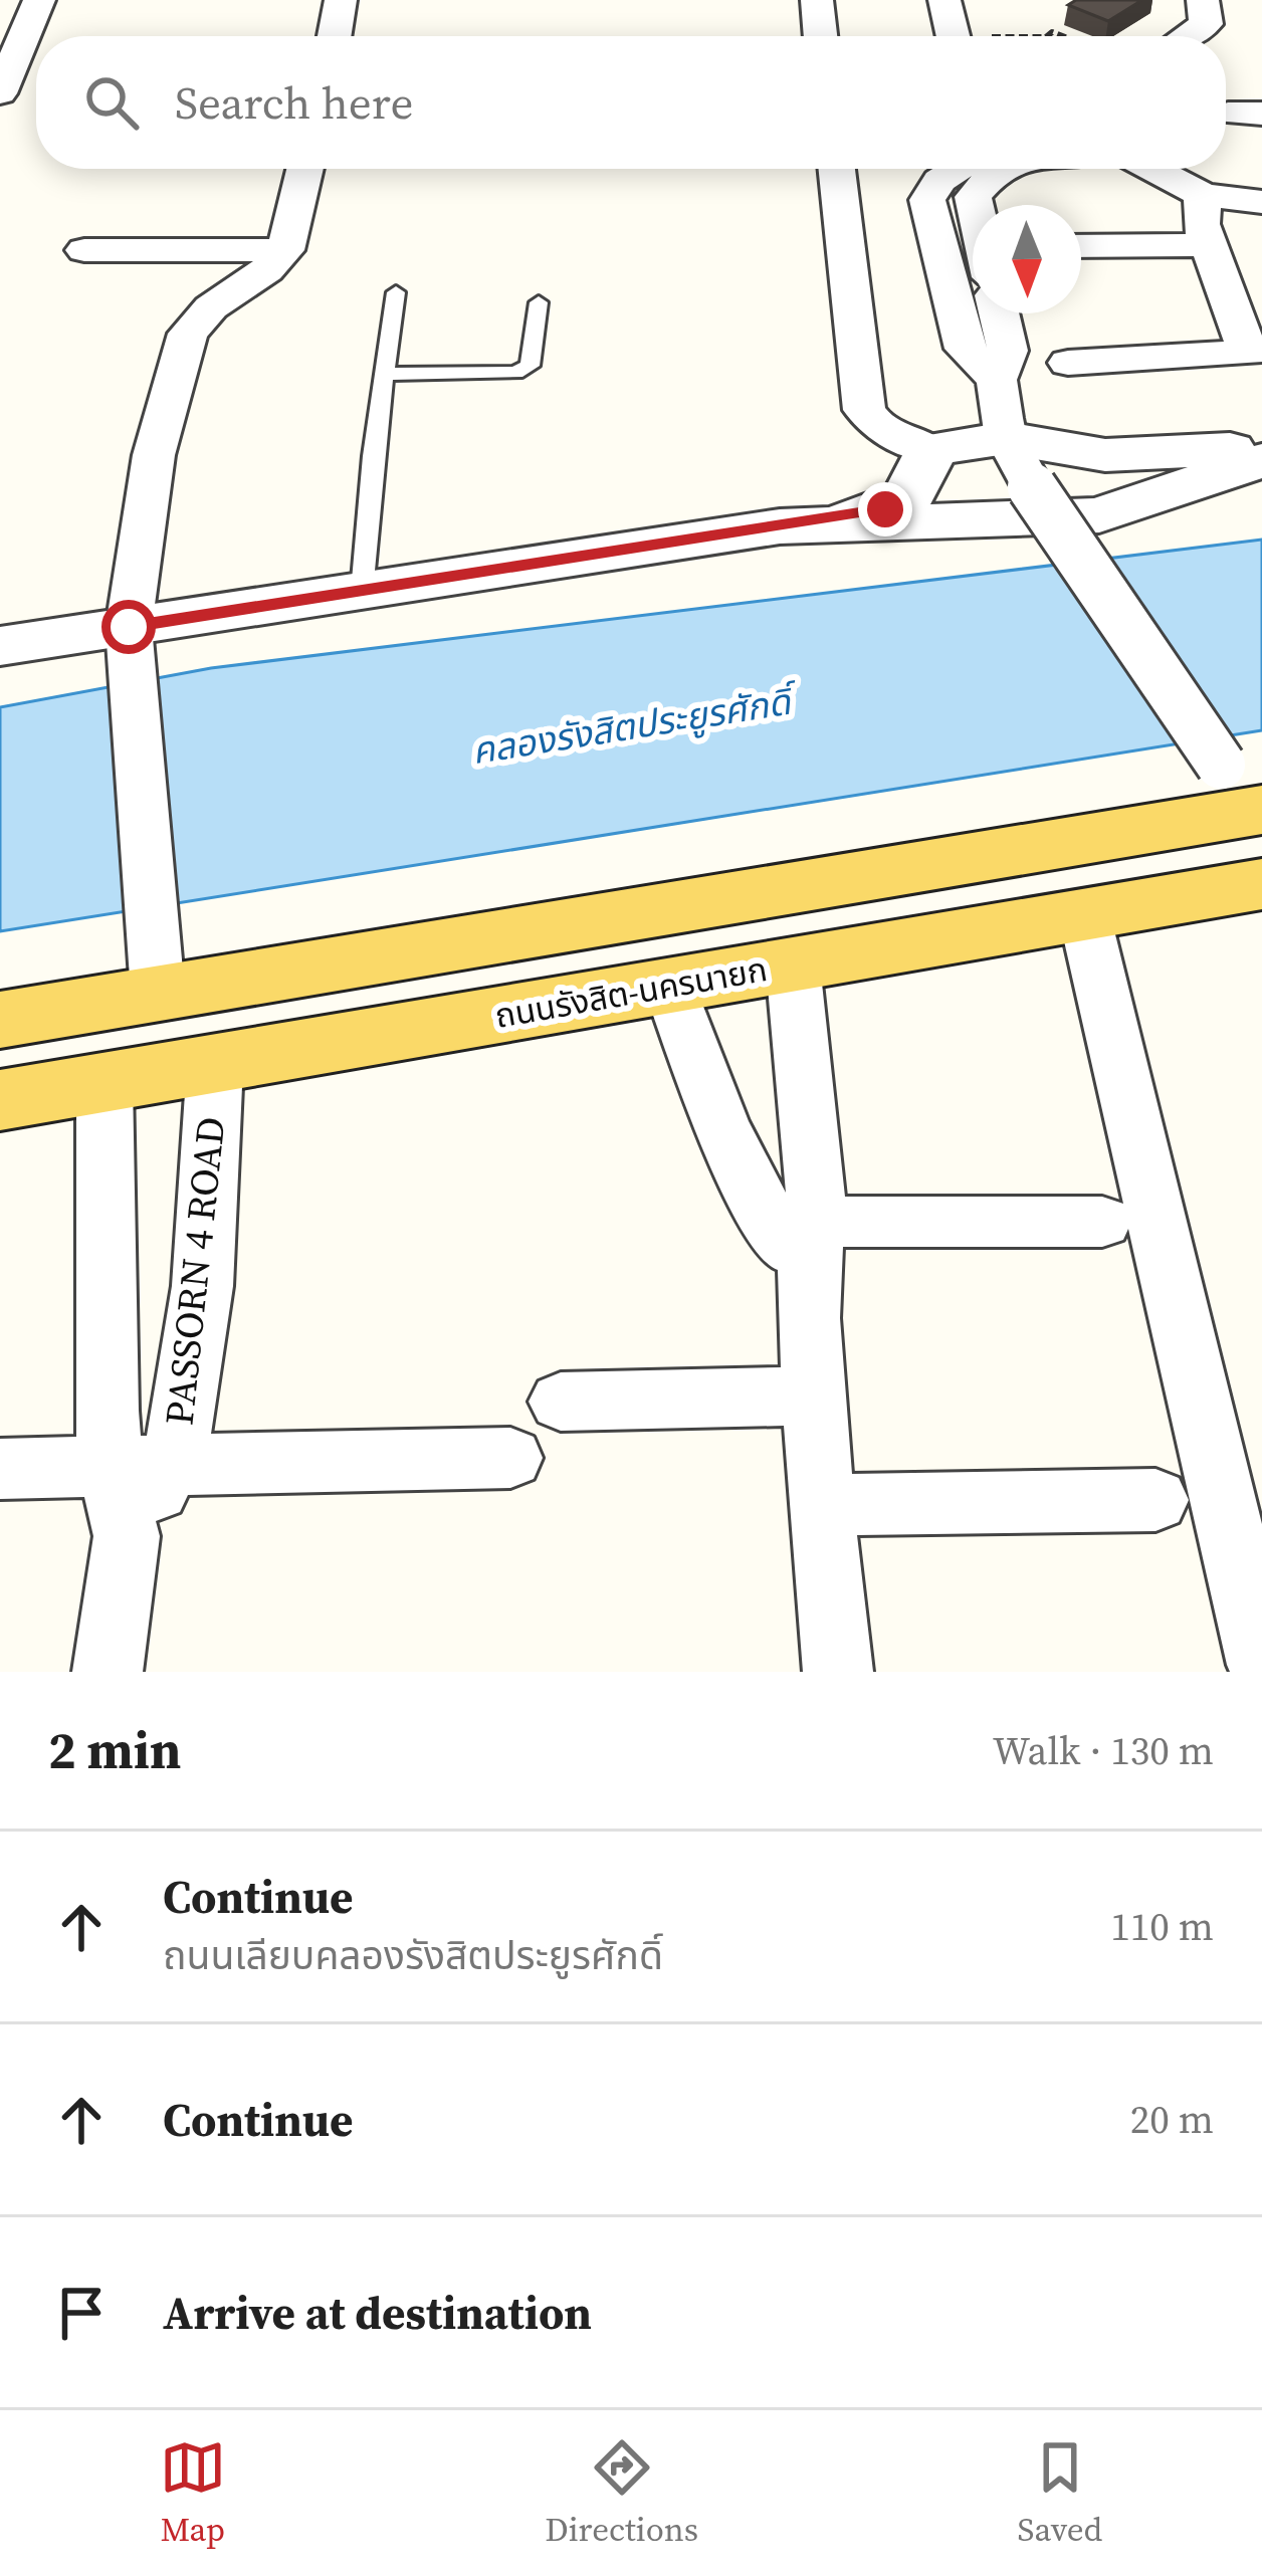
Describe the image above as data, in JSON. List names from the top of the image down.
{
  "streets": {
    "main road": ["ถนนรังสิต-นครนายก"],
    "street": ["PASSORN 4 ROAD"]
  },
  "crossings": [
    ["ถนนรังสิต-นครนายก", "PASSORN 4 ROAD"]
  ],
  "water": ["คลองรังสิตประยูรศักดิ์"],
  "north": "bottom",
  "page": {
    "search": "Search here",
    "heading": ["2 min", "Walk · 130 m"],
    "list": [
      ["Continue", "ถนนเลียบคลองรังสิตประยูรศักดิ์", "110 m"],
      ["Continue", "20 m"],
      "Arrive at destination"
    ],
    "nav": ["Map", "Directions", "Saved"]
  }
}
